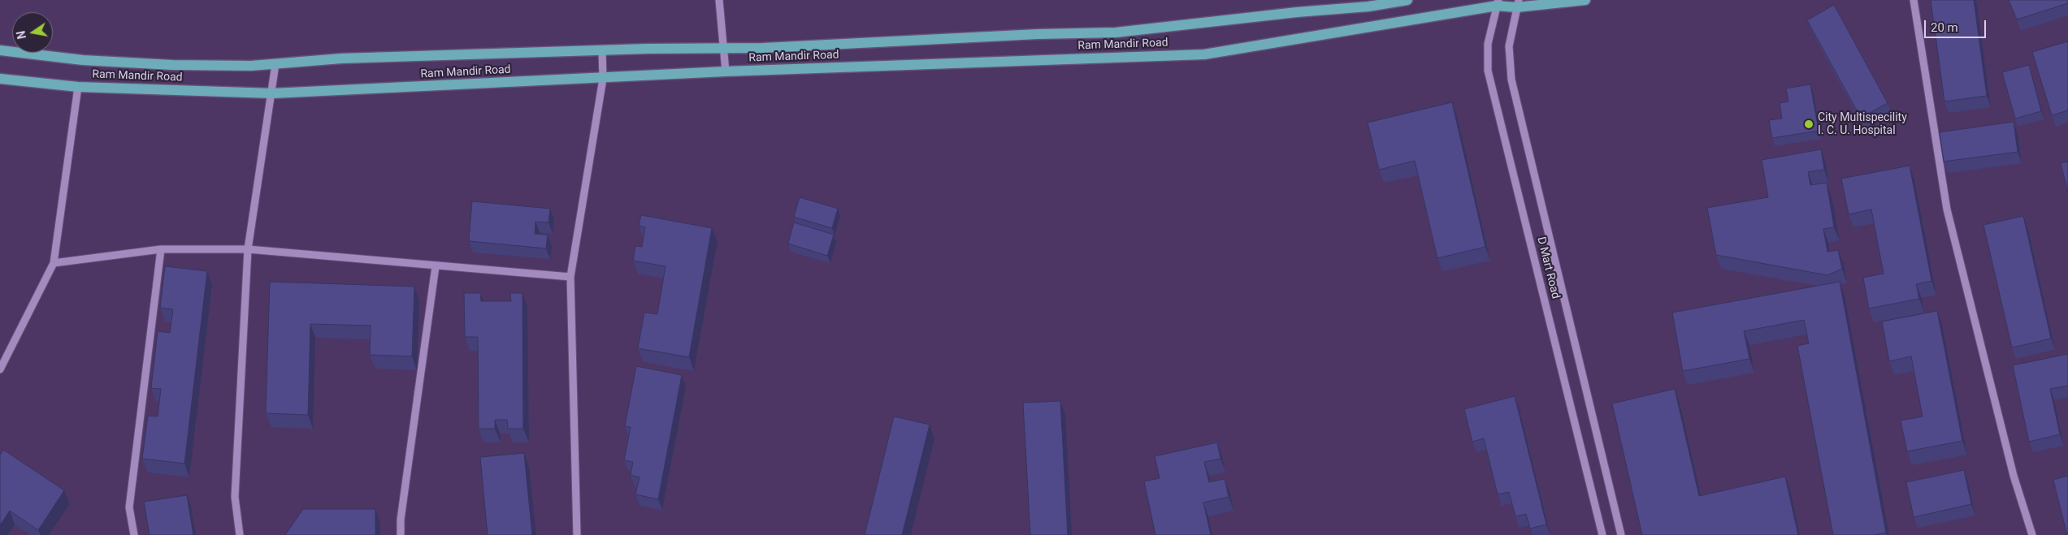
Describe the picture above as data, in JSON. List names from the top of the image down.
{
  "streets": {
    "main road": ["Ram Mandir Road"],
    "street": ["D Mart Road"]
  },
  "crossings": [
    ["Ram Mandir Road", "D Mart Road"]
  ],
  "places": ["City Multispecility I. C. U. Hospital"],
  "scale_bar": "20 m",
  "north": "left"
}
